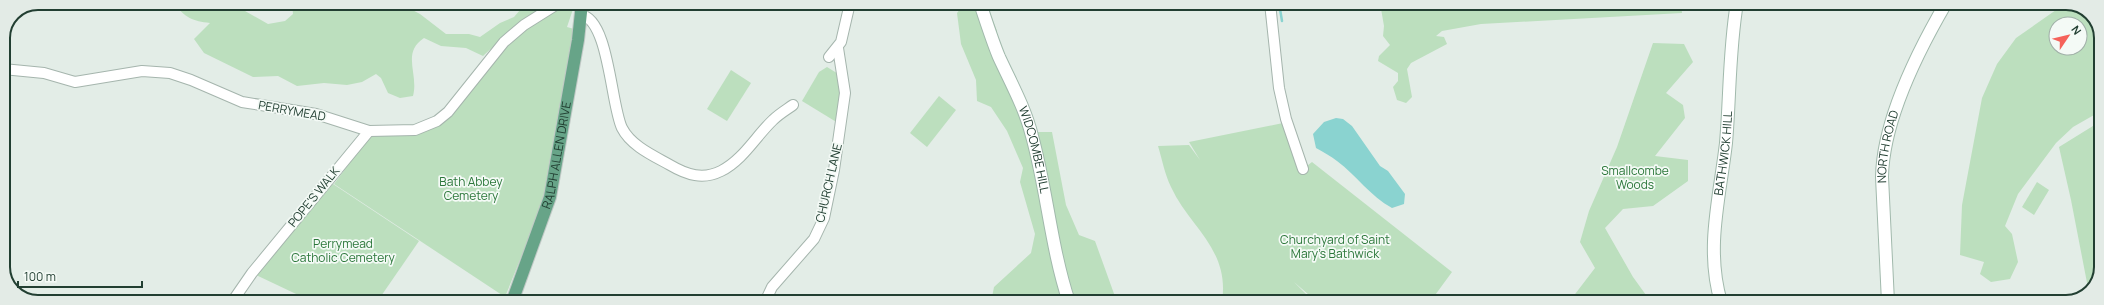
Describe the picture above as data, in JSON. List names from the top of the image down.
{
  "streets": {
    "main road": ["RALPH ALLEN DRIVE"],
    "street": [
      "PERRYMEAD",
      "NORTH ROAD",
      "WIDCOMBE HILL",
      "BATHWICK HILL",
      "CHURCH LANE",
      "POPE'S WALK"
    ]
  },
  "crossings": [
    ["PERRYMEAD", "POPE'S WALK"]
  ],
  "parks": [
    "Smallcombe Woods",
    "Bath Abbey Cemetery",
    "Churchyard of Saint Mary's Bathwick",
    "Perrymead Catholic Cemetery"
  ],
  "scale_bar": "100 m",
  "north": "top right"
}
